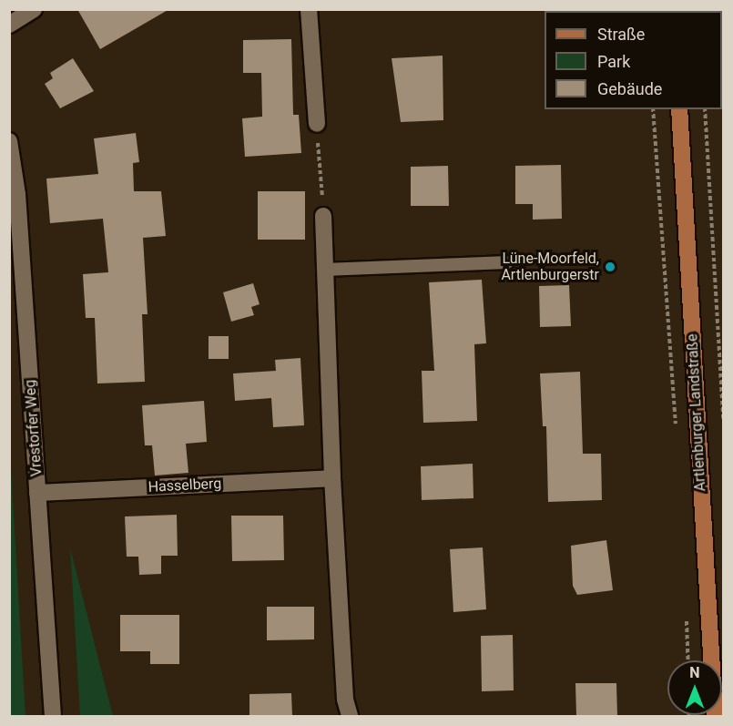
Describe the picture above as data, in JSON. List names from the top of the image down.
{
  "streets": {
    "main road": ["Artlenburger Landstraße"],
    "street": ["Vrestorfer Weg", "Hasselberg"]
  },
  "crossings": [
    ["Vrestorfer Weg", "Hasselberg"]
  ],
  "places": ["Lüne-Moorfeld, Artlenburgerstr"],
  "legend": ["Straße", "Park", "Gebäude"],
  "north": "top"
}
